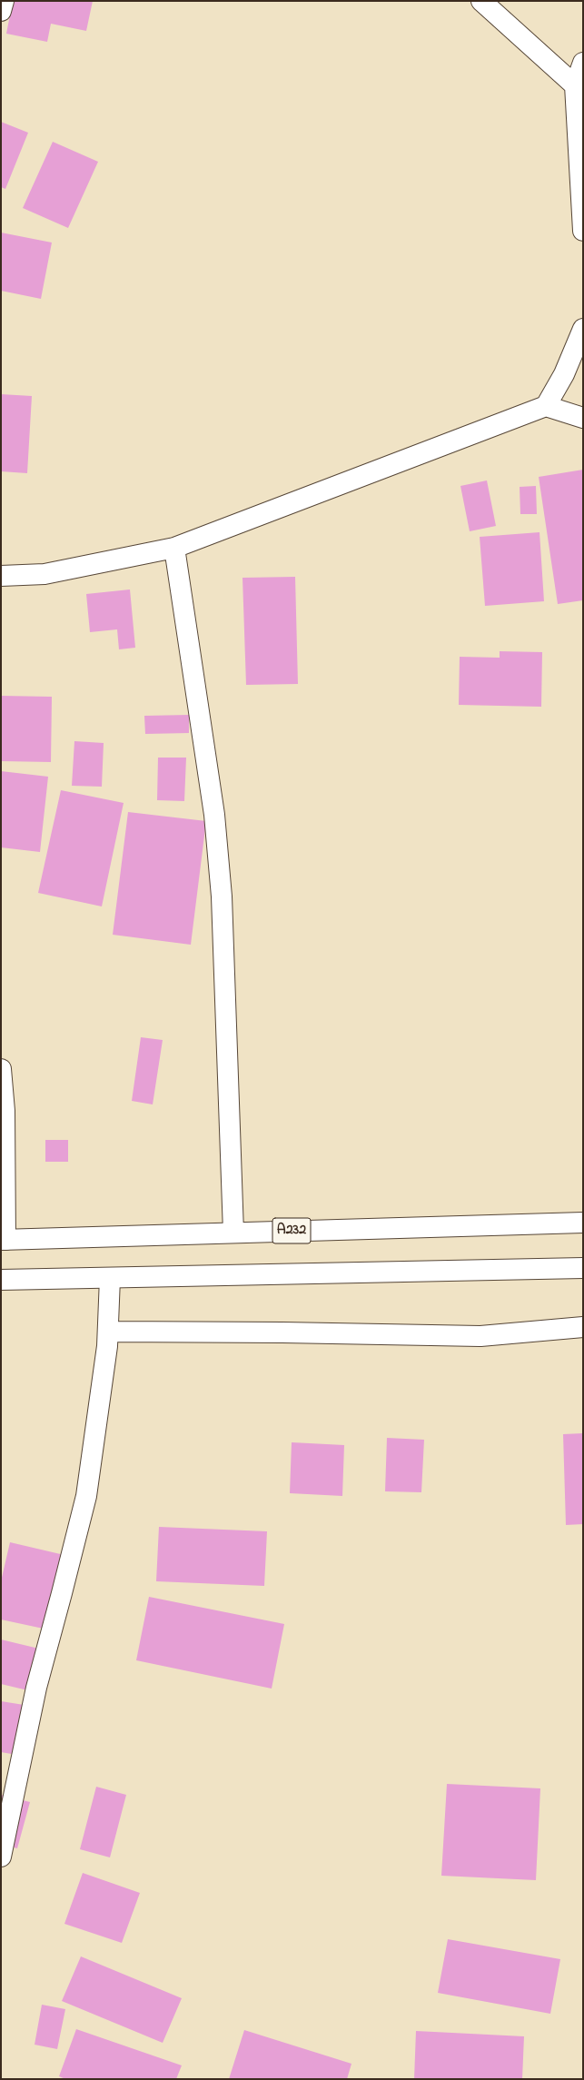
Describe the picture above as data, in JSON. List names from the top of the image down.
{
  "streets": {
    "main road": ["A232"]
  }
}
